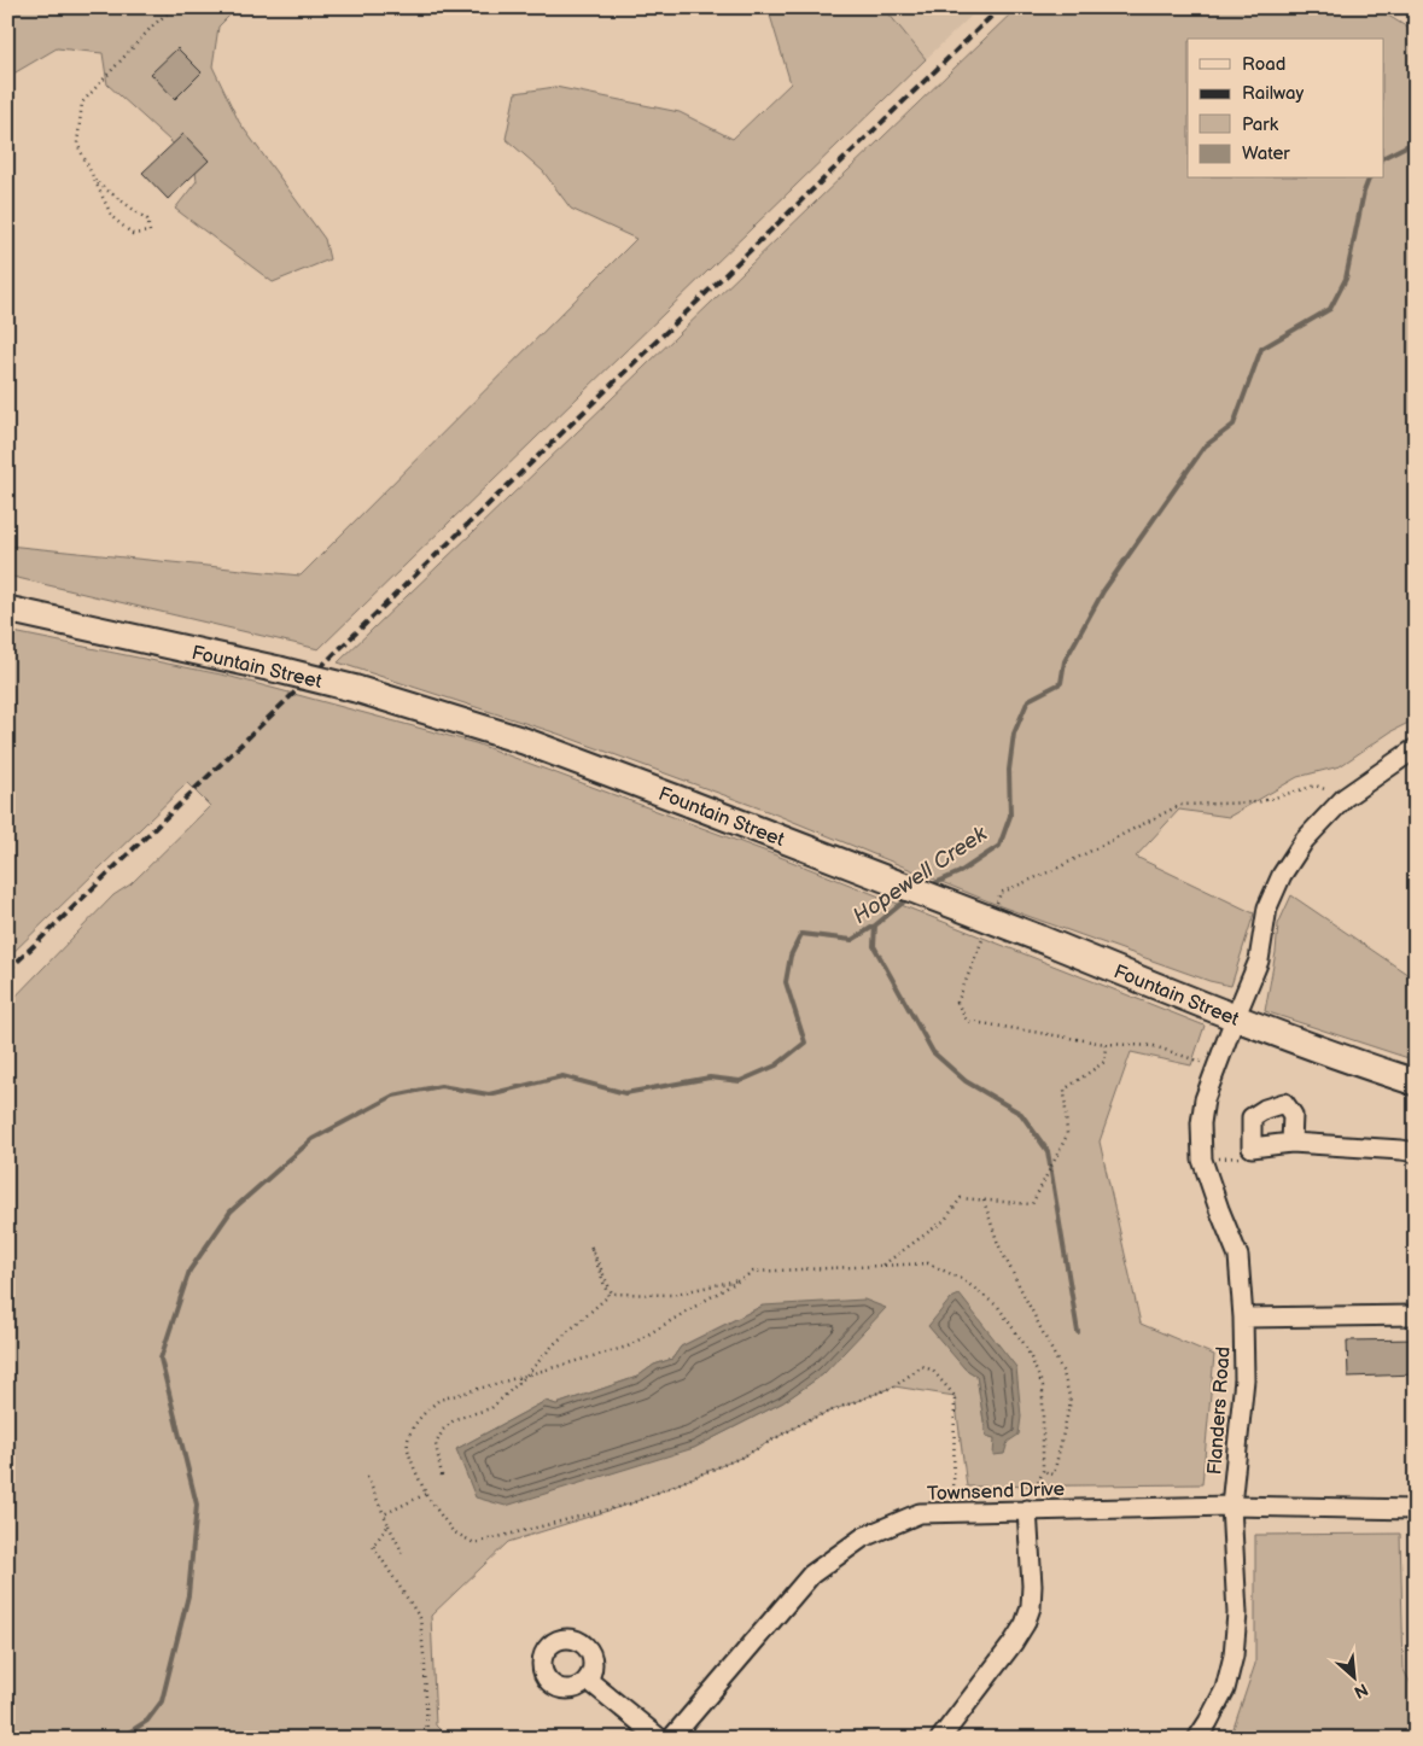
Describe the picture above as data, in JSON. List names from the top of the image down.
{
  "streets": {
    "main road": ["Fountain Street"],
    "street": ["Flanders Road", "Townsend Drive"]
  },
  "crossings": [
    ["Fountain Street", "Flanders Road"],
    ["Flanders Road", "Townsend Drive"]
  ],
  "water": ["Hopewell Creek"],
  "legend": [
    "Road",
    "Railway",
    "Park",
    "Water"
  ],
  "north": "bottom right"
}
